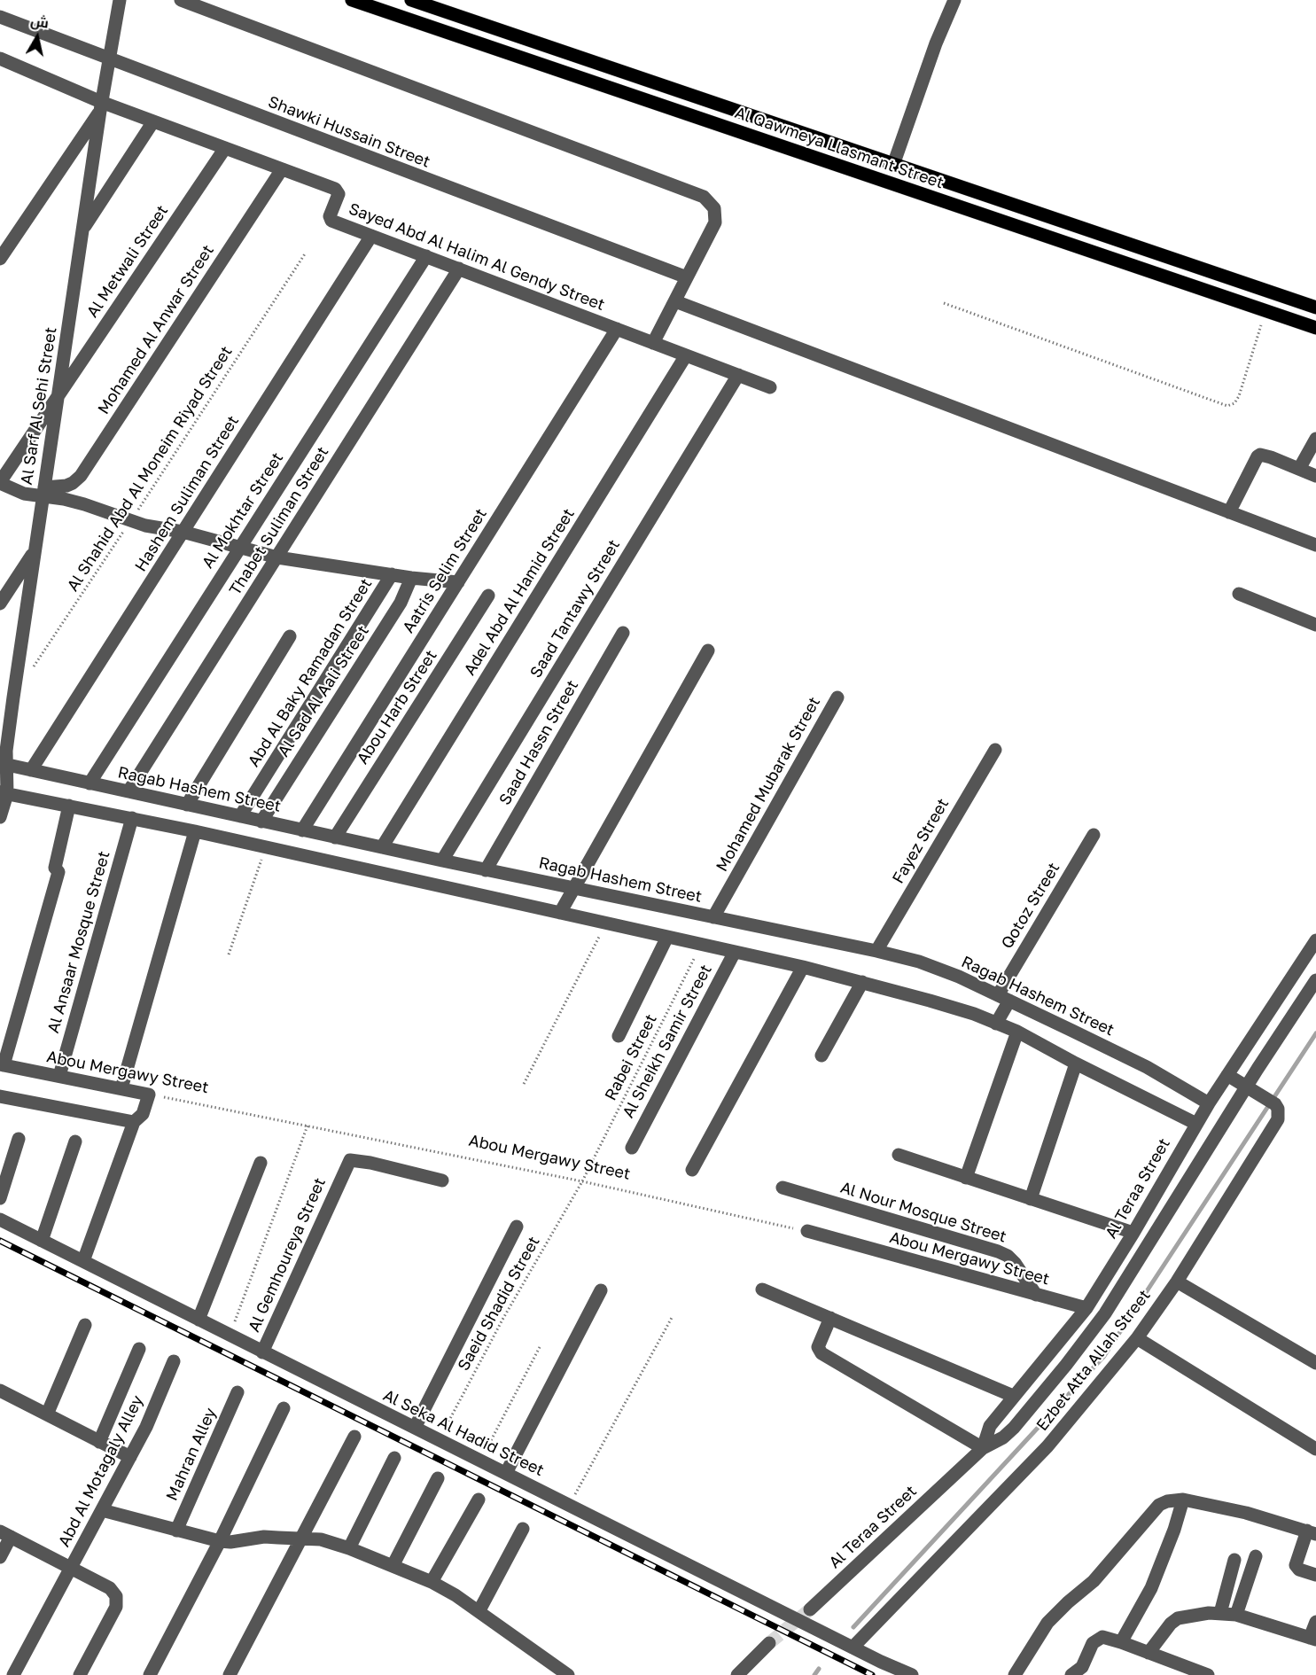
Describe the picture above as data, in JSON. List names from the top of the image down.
{
  "streets": {
    "main road": ["Al Qawmeya Llasmant Street"],
    "street": [
      "Shawki Hussain Street",
      "Sayed Abd Al Halim Al Gendy Street",
      "Al Metwali Street",
      "Mohamed Al Anwar Street",
      "Al Sarf Al Sehi Street",
      "Hashem Suliman Street",
      "Al Mokhtar Street",
      "Thabet Suliman Street",
      "Aatris Selim Street",
      "Adel Abd Al Hamid Street",
      "Saad Tantawy Street",
      "Abd Al Baky Ramadan Street",
      "Al Sad Al Aali Street",
      "Abou Harb Street",
      "Saad Hassn Street",
      "Mohamed Mubarak Street",
      "Ragab Hashem Street",
      "Fayez Street",
      "Qotoz Street",
      "Al Ansaar Mosque Street",
      "Al Sheikh Samir Street",
      "Abou Mergawy Street",
      "Al Teraa Street",
      "Al Nour Mosque Street",
      "Al Gemhoureya Street",
      "Ezbet Atta Allah Street",
      "Al Seka Al Hadid Street",
      "Mahran Alley",
      "Abd Al Motagaly Alley"
    ],
    "path": ["Al Shahid Abd Al Moneim Riyad Street", "Rabei Street", "Saeid Shadid Street"]
  },
  "crossings": [
    ["Shawki Hussain Street", "Al Sarf Al Sehi Street"],
    ["Sayed Abd Al Halim Al Gendy Street", "Al Metwali Street"],
    ["Sayed Abd Al Halim Al Gendy Street", "Mohamed Al Anwar Street"],
    ["Sayed Abd Al Halim Al Gendy Street", "Al Sarf Al Sehi Street"],
    ["Sayed Abd Al Halim Al Gendy Street", "Hashem Suliman Street"],
    ["Sayed Abd Al Halim Al Gendy Street", "Al Mokhtar Street"],
    ["Sayed Abd Al Halim Al Gendy Street", "Thabet Suliman Street"],
    ["Sayed Abd Al Halim Al Gendy Street", "Aatris Selim Street"],
    ["Sayed Abd Al Halim Al Gendy Street", "Adel Abd Al Hamid Street"],
    ["Sayed Abd Al Halim Al Gendy Street", "Saad Tantawy Street"],
    ["Al Metwali Street", "Al Sarf Al Sehi Street"],
    ["Mohamed Al Anwar Street", "Al Sarf Al Sehi Street"],
    ["Al Sarf Al Sehi Street", "Ragab Hashem Street"],
    ["Hashem Suliman Street", "Ragab Hashem Street"],
    ["Al Mokhtar Street", "Ragab Hashem Street"],
    ["Thabet Suliman Street", "Ragab Hashem Street"],
    ["Aatris Selim Street", "Ragab Hashem Street"],
    ["Adel Abd Al Hamid Street", "Ragab Hashem Street"],
    ["Saad Tantawy Street", "Ragab Hashem Street"],
    ["Abd Al Baky Ramadan Street", "Ragab Hashem Street"],
    ["Al Sad Al Aali Street", "Ragab Hashem Street"],
    ["Abou Harb Street", "Ragab Hashem Street"],
    ["Saad Hassn Street", "Ragab Hashem Street"],
    ["Mohamed Mubarak Street", "Ragab Hashem Street"],
    ["Ragab Hashem Street", "Fayez Street"],
    ["Ragab Hashem Street", "Qotoz Street"],
    ["Ragab Hashem Street", "Al Teraa Street"],
    ["Al Ansaar Mosque Street", "Abou Mergawy Street"],
    ["Rabei Street", "Abou Mergawy Street"],
    ["Rabei Street", "Saeid Shadid Street"],
    ["Abou Mergawy Street", "Al Teraa Street"],
    ["Abou Mergawy Street", "Al Nour Mosque Street"],
    ["Abou Mergawy Street", "Saeid Shadid Street"],
    ["Al Teraa Street", "Ezbet Atta Allah Street"],
    ["Al Gemhoureya Street", "Al Seka Al Hadid Street"],
    ["Saeid Shadid Street", "Al Seka Al Hadid Street"],
    ["Ezbet Atta Allah Street", "Al Seka Al Hadid Street"]
  ],
  "north": "top"
}
